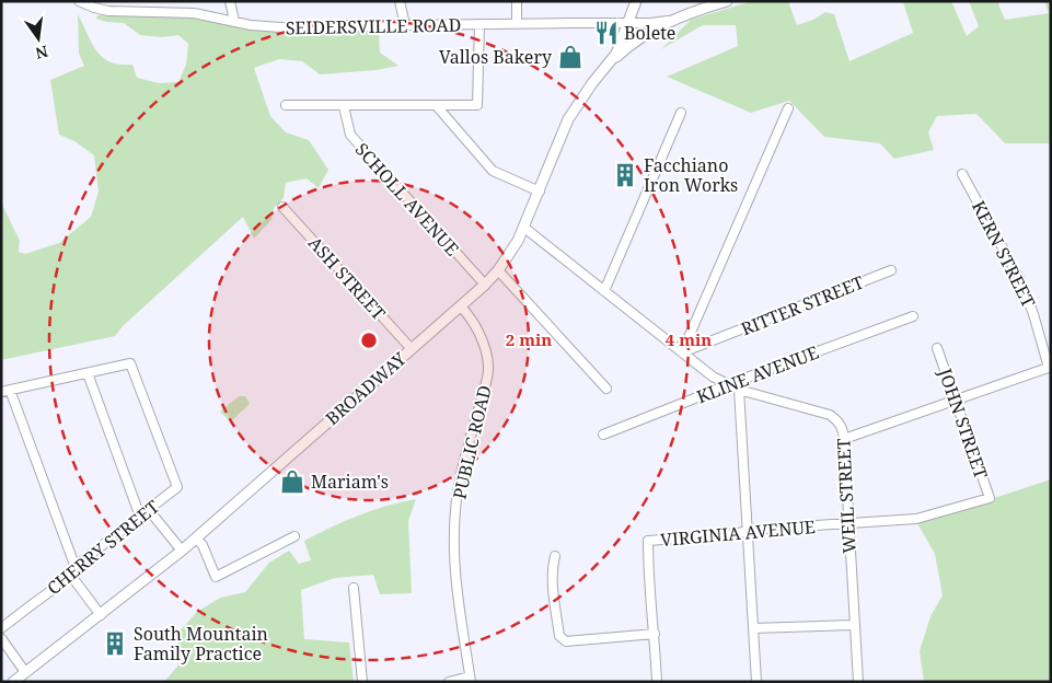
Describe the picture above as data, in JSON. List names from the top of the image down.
{
  "streets": {
    "main road": ["BROADWAY"],
    "street": [
      "SEIDERSVILLE ROAD",
      "SCHOLL AVENUE",
      "KERN STREET",
      "ASH STREET",
      "RITTER STREET",
      "KLINE AVENUE",
      "JOHN STREET",
      "PUBLIC ROAD",
      "WEIL STREET",
      "VIRGINIA AVENUE",
      "CHERRY STREET"
    ]
  },
  "crossings": [
    ["SEIDERSVILLE ROAD", "BROADWAY"],
    ["SCHOLL AVENUE", "BROADWAY"],
    ["ASH STREET", "BROADWAY"],
    ["RITTER STREET", "WEIL STREET"],
    ["KLINE AVENUE", "WEIL STREET"],
    ["BROADWAY", "PUBLIC ROAD"],
    ["BROADWAY", "WEIL STREET"],
    ["JOHN STREET", "VIRGINIA AVENUE"],
    ["WEIL STREET", "VIRGINIA AVENUE"]
  ],
  "places": {
    "restaurant": ["Bolete"],
    "shop": ["Vallos Bakery", "Mariam's"],
    "building": ["Facchiano Iron Works", "South Mountain Family Practice"]
  },
  "north": "bottom",
  "rings": ["2 min", "4 min"]
}
